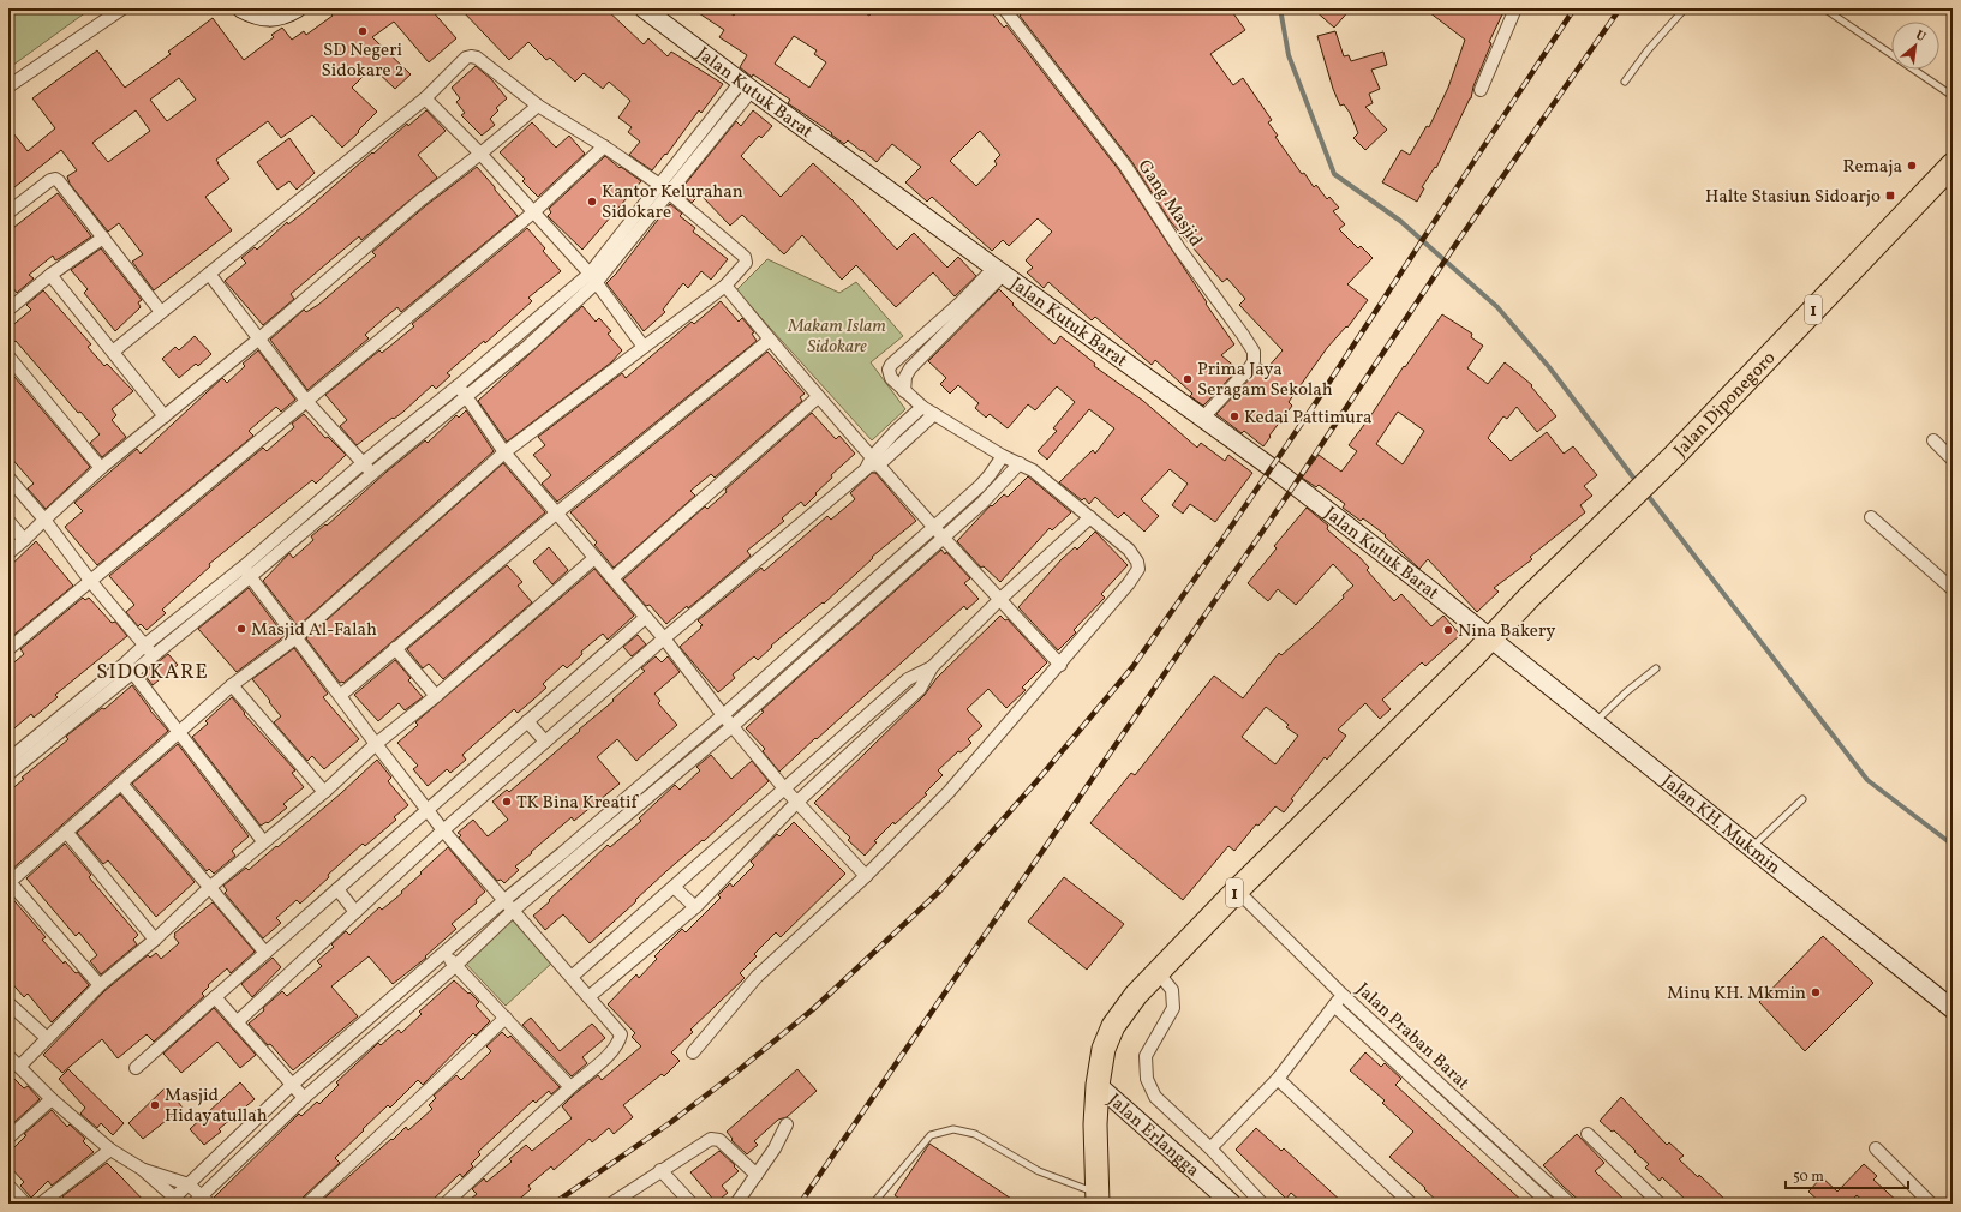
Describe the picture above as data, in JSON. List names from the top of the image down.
{
  "streets": {
    "highway": ["1", "Jalan Diponegoro"],
    "street": [
      "Jalan Kutuk Barat",
      "Gang Masjid",
      "Jalan KH. Mukmin",
      "Jalan Praban Barat",
      "Jalan Erlangga"
    ]
  },
  "crossings": [
    ["Jalan Kutuk Barat", "Gang Masjid"],
    ["Jalan Kutuk Barat", "1"],
    ["Jalan Kutuk Barat", "Jalan Diponegoro"],
    ["Jalan Kutuk Barat", "Jalan KH. Mukmin"],
    ["1", "Jalan Diponegoro"],
    ["1", "Jalan KH. Mukmin"],
    ["1", "Jalan Praban Barat"],
    ["1", "Jalan Erlangga"],
    ["Jalan Diponegoro", "Jalan KH. Mukmin"]
  ],
  "districts": ["SIDOKARE"],
  "parks": ["Makam Islam Sidokare"],
  "places": {
    "other": [
      "SD Negeri Sidokare 2",
      "Remaja",
      "Kantor Kelurahan Sidokare",
      "Prima Jaya Seragam Sekolah",
      "Kedai Pattimura",
      "Masjid Al-Falah",
      "Nina Bakery",
      "TK Bina Kreatif",
      "Minu KH. Mkmin",
      "Masjid Hidayatullah"
    ],
    "transit": ["Halte Stasiun Sidoarjo"]
  },
  "scale_bar": "50 m",
  "north": "top right"
}
